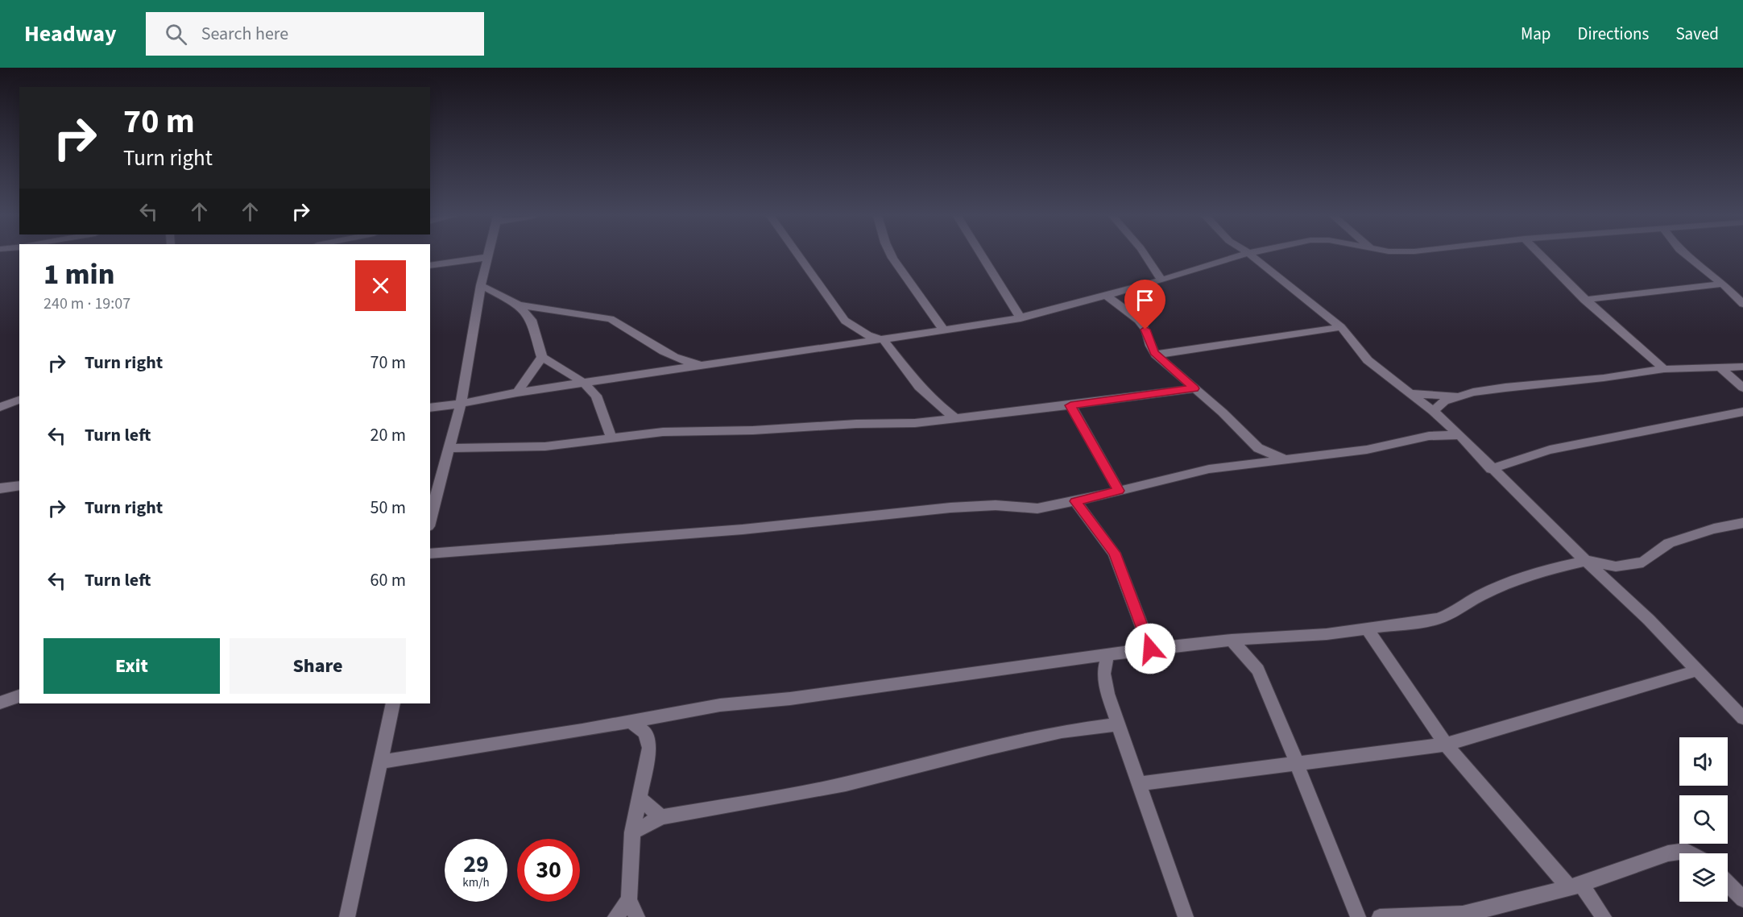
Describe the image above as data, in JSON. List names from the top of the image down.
{
  "page": {
    "header": "Headway",
    "search": "Search here",
    "nav": ["Map", "Directions", "Saved"],
    "turn": ["70 m", "Turn right"],
    "heading": ["1 min", "240 m · 19:07"],
    "list": [
      {
        "name": "Turn right",
        "value": "70 m"
      },
      {
        "name": "Turn left",
        "value": "20 m"
      },
      {
        "name": "Turn right",
        "value": "50 m"
      },
      {
        "name": "Turn left",
        "value": "60 m"
      }
    ],
    "buttons": ["Exit", "Share"],
    "speed": "29 km/h",
    "limit": "30"
  }
}
